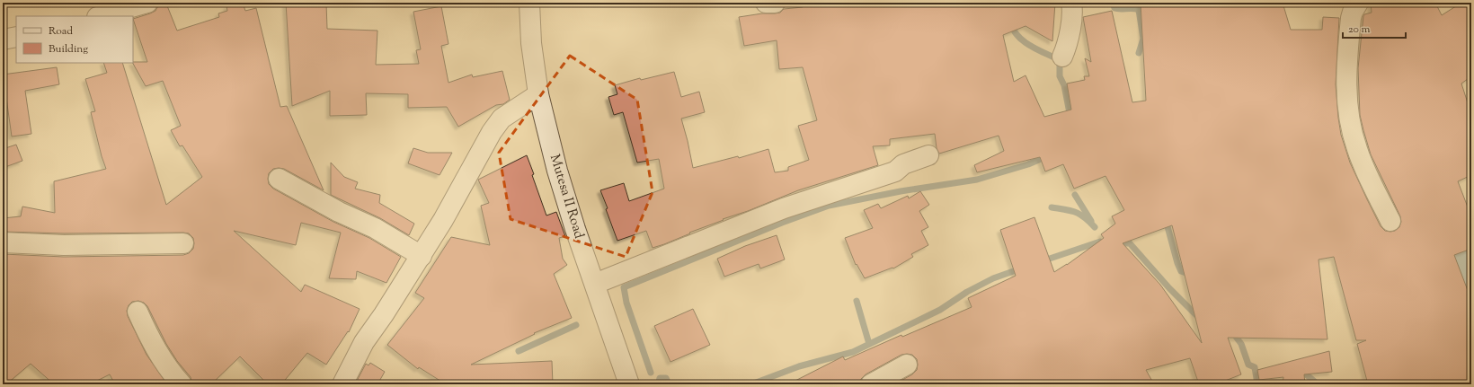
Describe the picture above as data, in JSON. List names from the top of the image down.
{
  "streets": {
    "street": ["Mutesa II Road"]
  },
  "legend": ["Road", "Building"],
  "scale_bar": "20 m"
}
